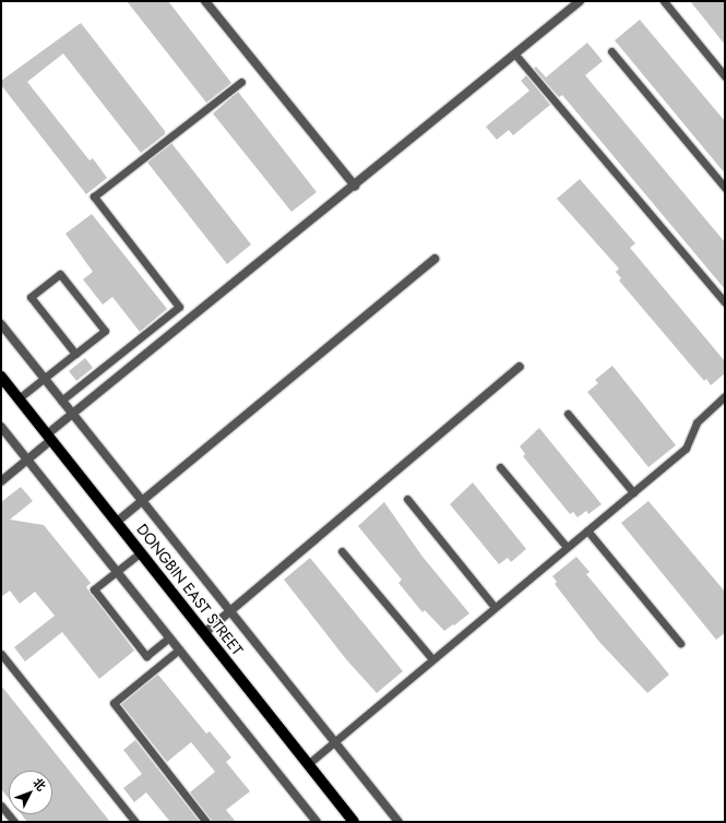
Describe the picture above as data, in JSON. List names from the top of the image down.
{
  "streets": {
    "main road": ["DONGBIN EAST STREET"]
  },
  "north": "top right"
}
